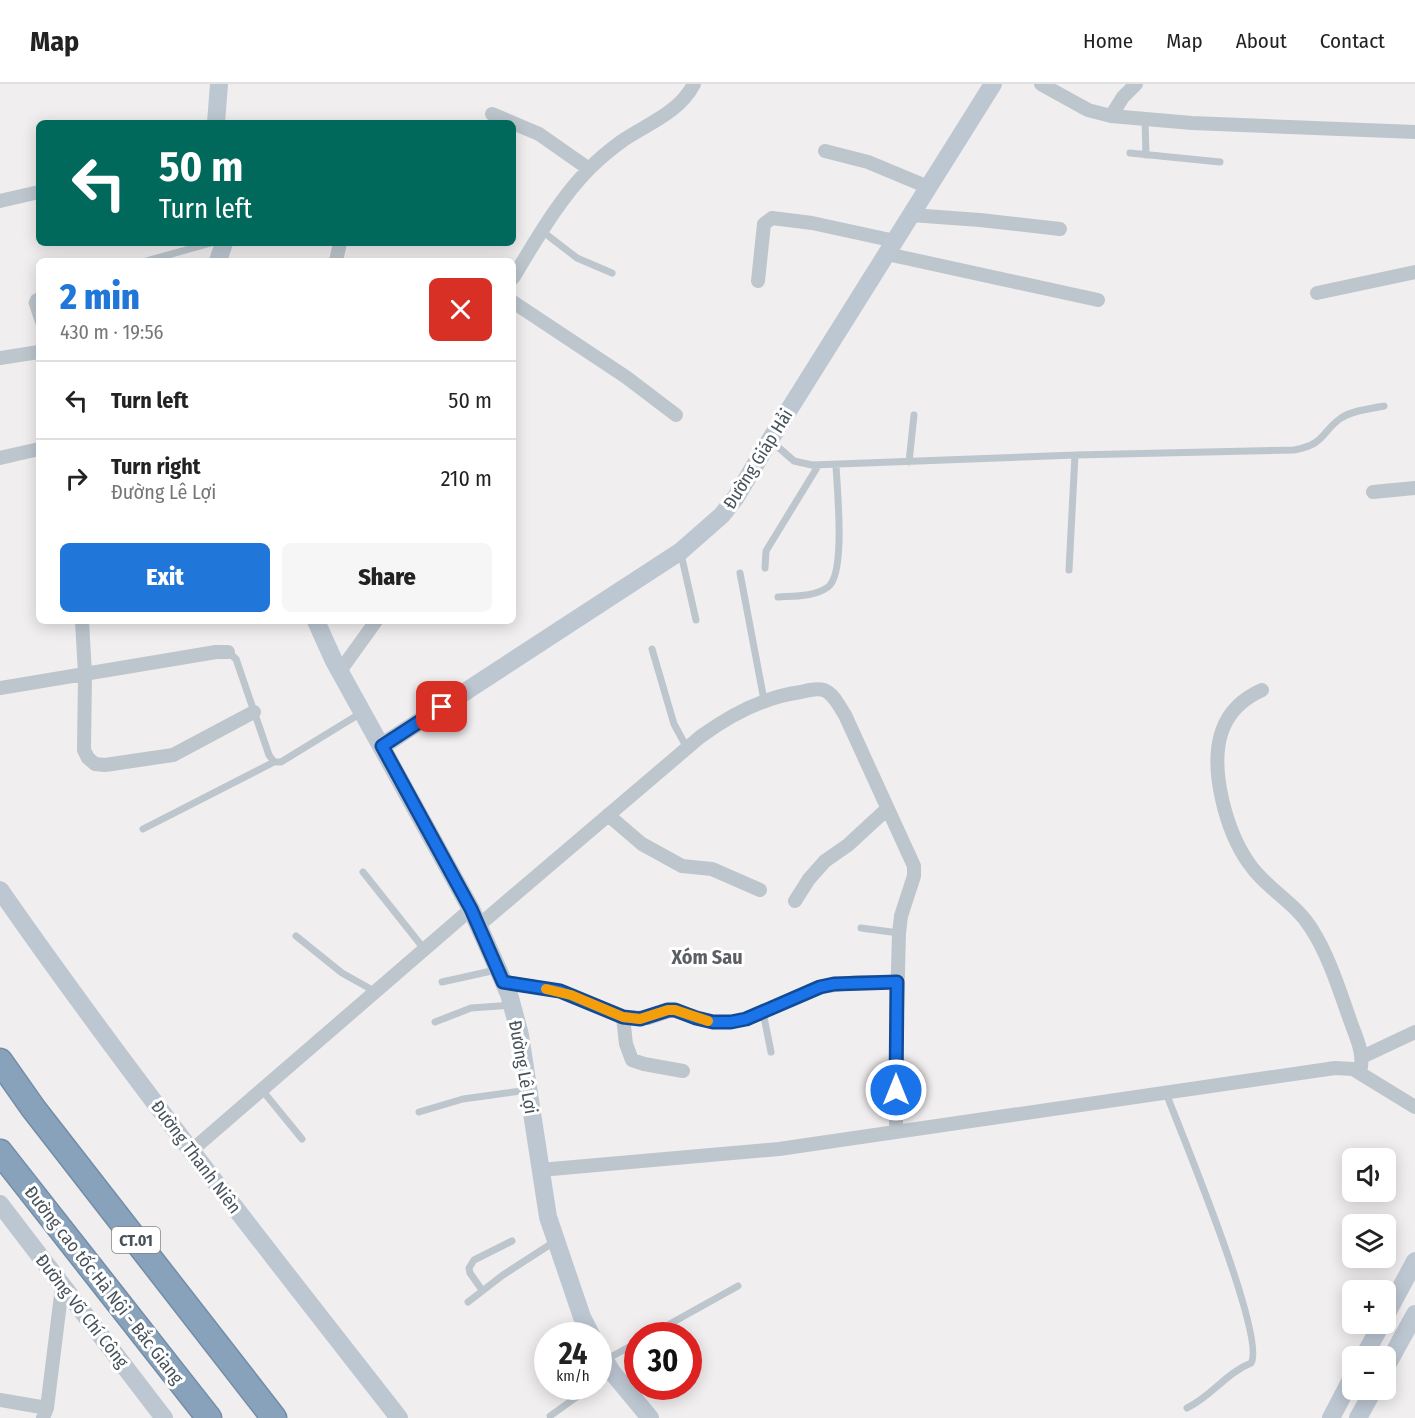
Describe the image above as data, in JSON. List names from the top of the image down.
{
  "streets": {
    "highway": ["CT.01", "Đường cao tốc Hà Nội - Bắc Giang"],
    "street": [
      "Đường Giáp Hải",
      "Đường Lê Lợi",
      "Đường Thanh Niên",
      "Đường Võ Chí Công"
    ]
  },
  "crossings": [
    ["Đường Giáp Hải", "Đường Lê Lợi"]
  ],
  "districts": ["Xóm Sau"],
  "page": {
    "header": "Map",
    "nav": [
      "Home",
      "Map",
      "About",
      "Contact"
    ],
    "turn": ["50 m", "Turn left"],
    "heading": ["2 min", "430 m · 19:56"],
    "list": [
      {
        "name": "Turn left",
        "value": "50 m"
      },
      {
        "name": "Turn right",
        "note": "Đường Lê Lợi",
        "value": "210 m"
      }
    ],
    "buttons": ["Exit", "Share"],
    "map_buttons": ["+", "−"],
    "speed": "24 km/h",
    "limit": "30"
  }
}
